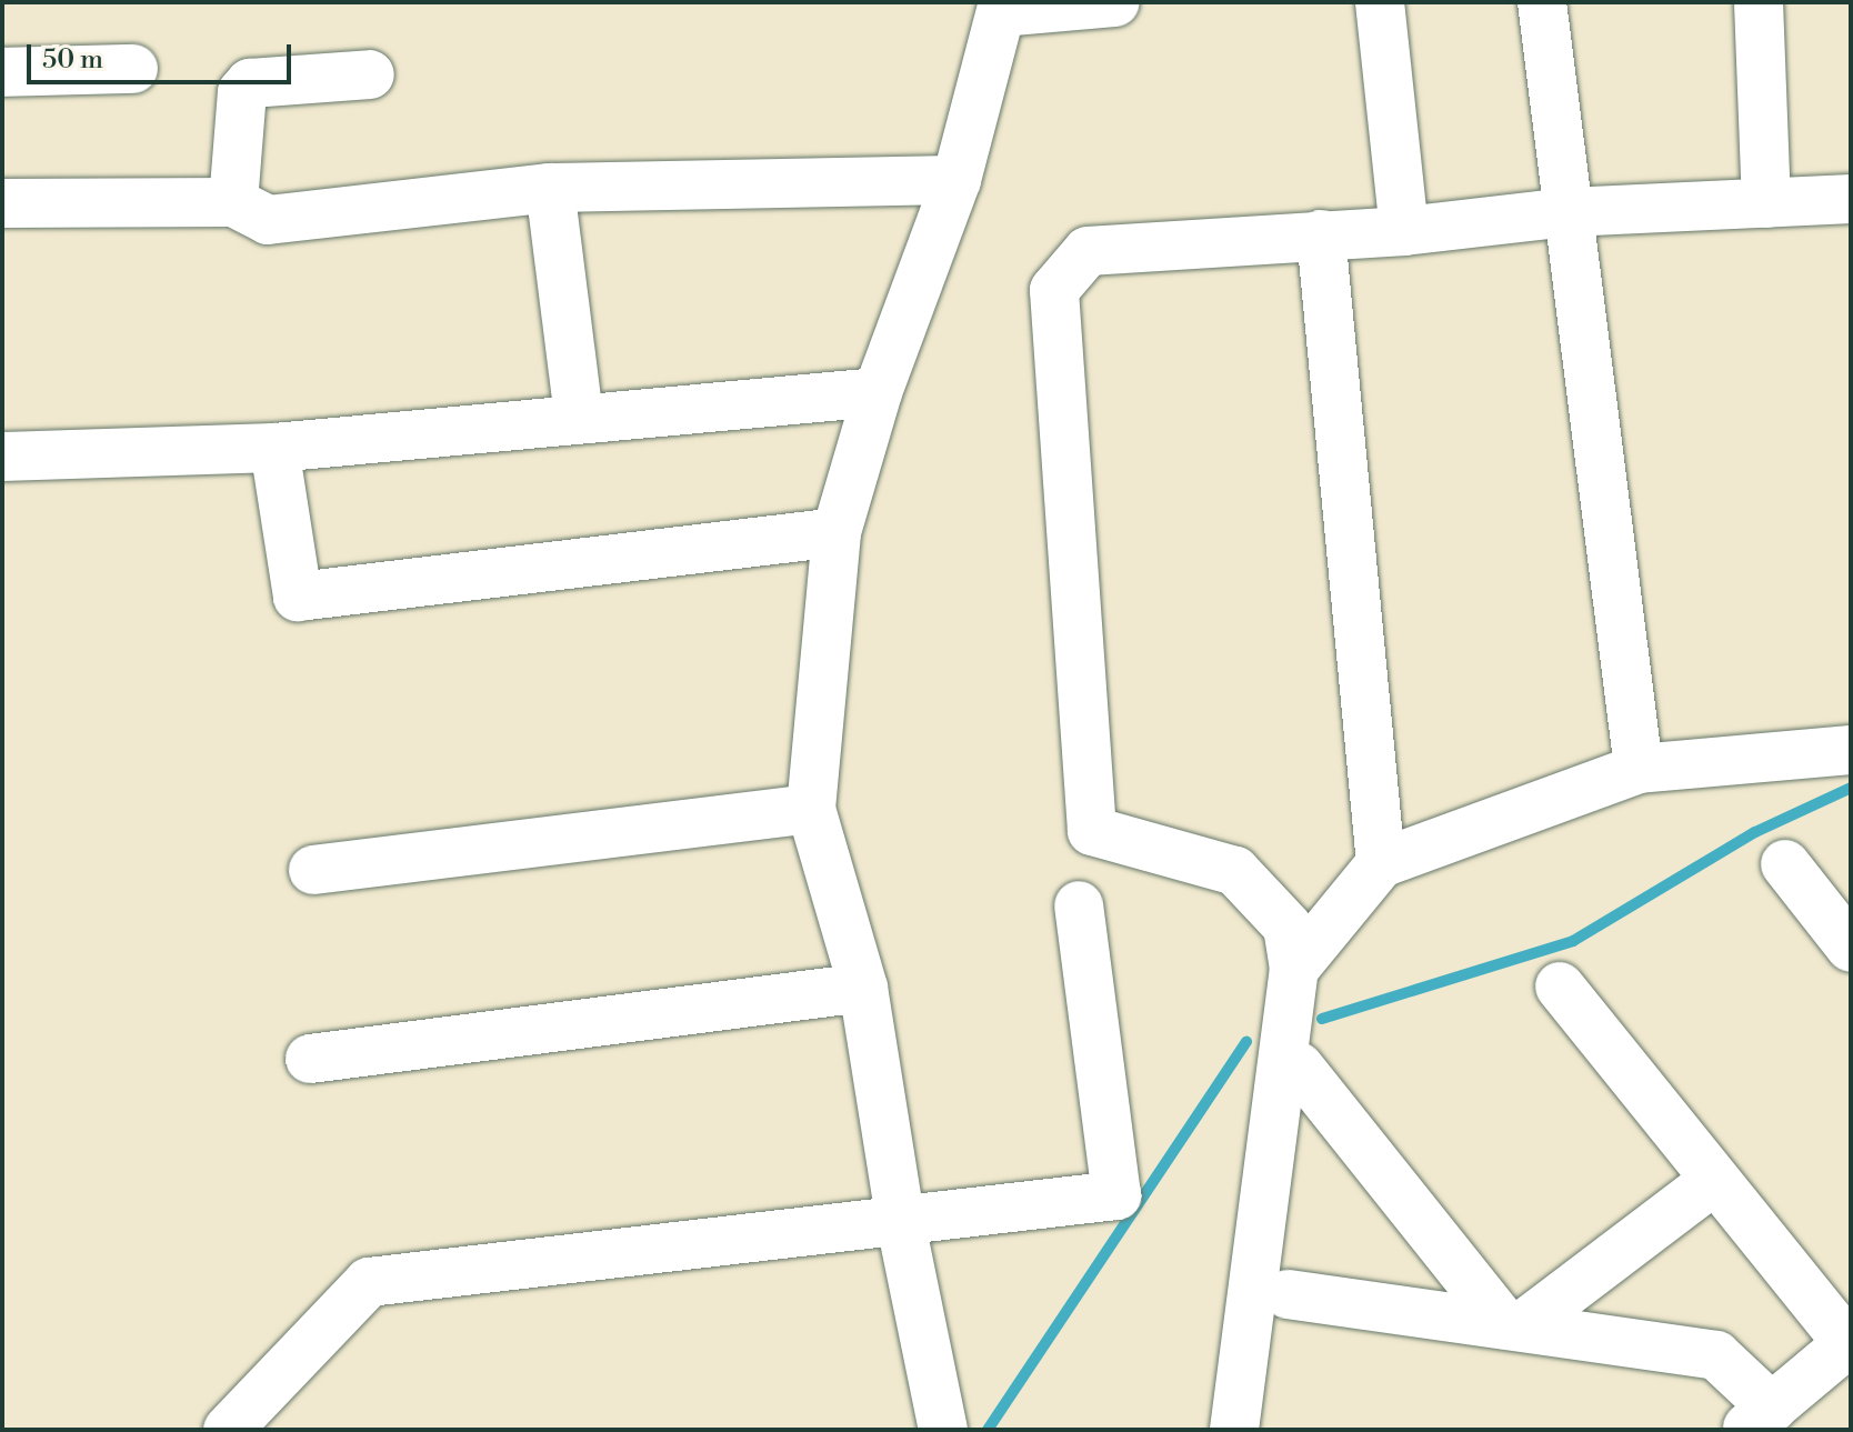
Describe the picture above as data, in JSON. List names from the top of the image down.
{
  "scale_bar": "50 m"
}
